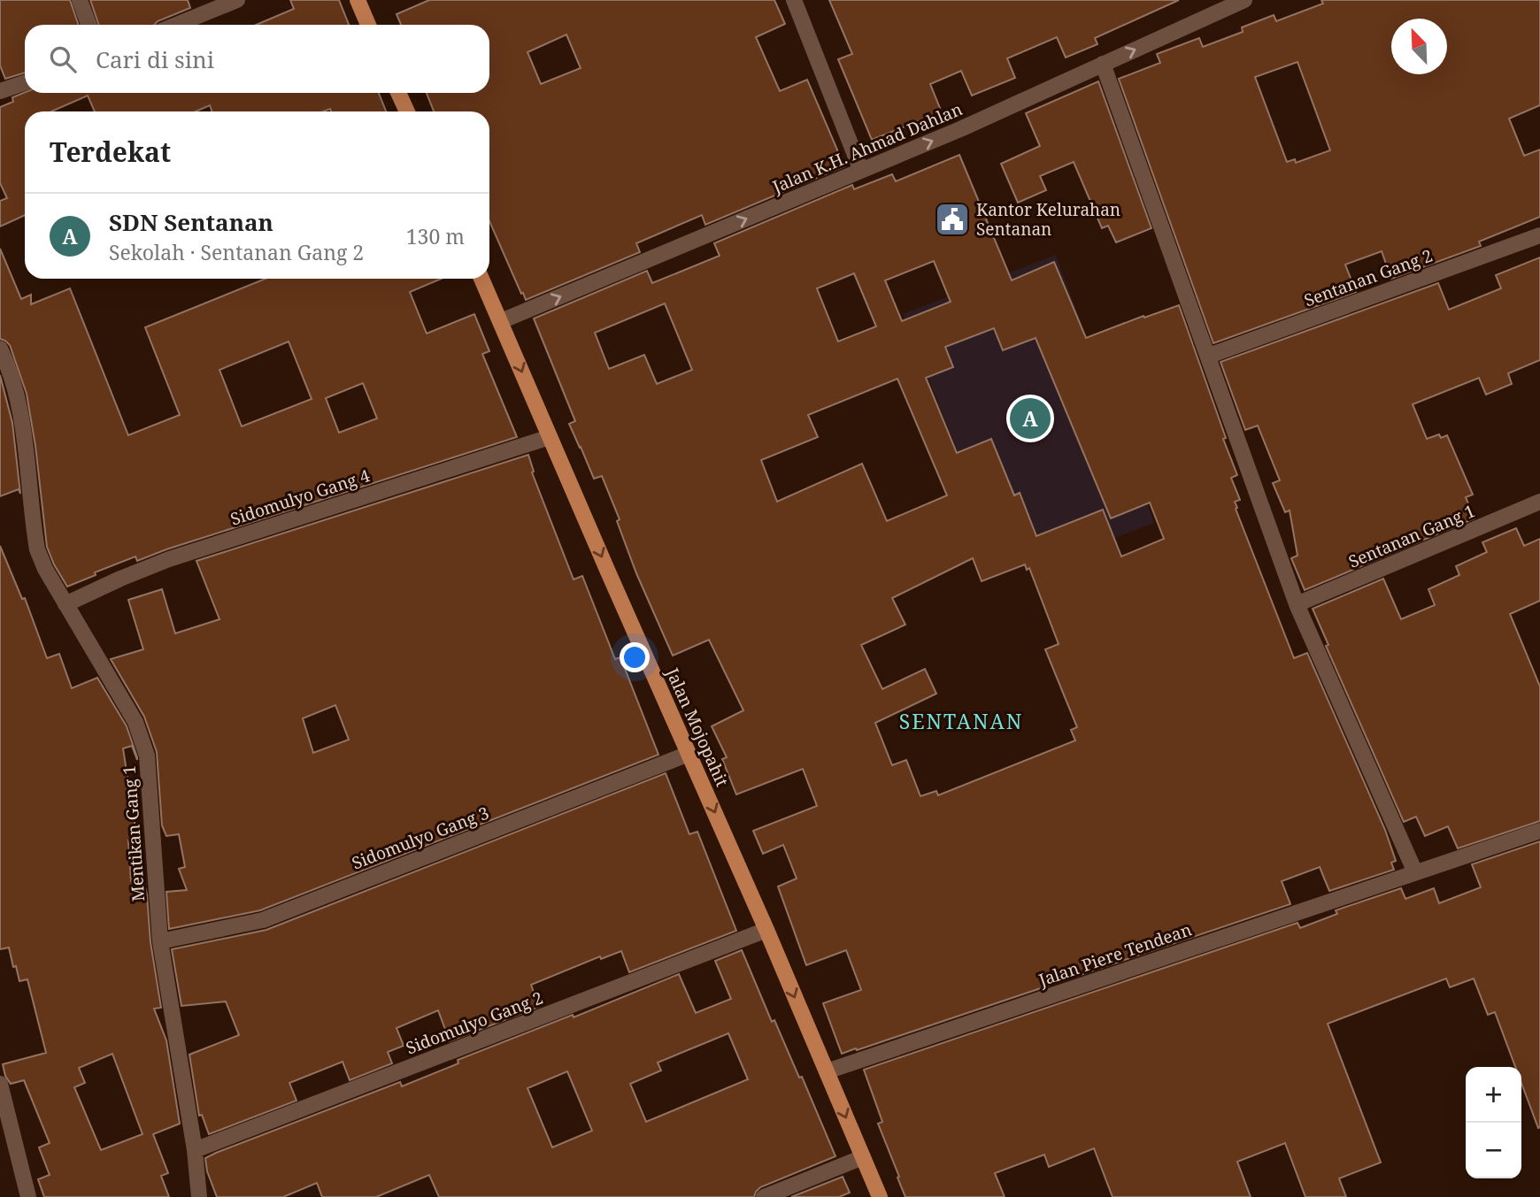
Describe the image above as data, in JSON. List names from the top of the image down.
{
  "streets": {
    "main road": ["Jalan Mojopahit"],
    "street": [
      "Jalan K.H. Ahmad Dahlan",
      "Sentanan Gang 2",
      "Sidomulyo Gang 4",
      "Sentanan Gang 1",
      "Mentikan Gang 1",
      "Sidomulyo Gang 3",
      "Jalan Piere Tendean",
      "Sidomulyo Gang 2"
    ]
  },
  "crossings": [
    ["Jalan K.H. Ahmad Dahlan", "Jalan Mojopahit"],
    ["Sidomulyo Gang 4", "Jalan Mojopahit"],
    ["Sidomulyo Gang 4", "Mentikan Gang 1"],
    ["Jalan Mojopahit", "Sidomulyo Gang 3"],
    ["Jalan Mojopahit", "Jalan Piere Tendean"],
    ["Jalan Mojopahit", "Sidomulyo Gang 2"],
    ["Mentikan Gang 1", "Sidomulyo Gang 3"],
    ["Mentikan Gang 1", "Sidomulyo Gang 2"]
  ],
  "one_way": ["Jalan K.H. Ahmad Dahlan", "Jalan Mojopahit"],
  "districts": ["SENTANAN"],
  "places": {
    "public building": ["Kantor Kelurahan Sentanan"]
  },
  "north": "top left",
  "page": {
    "search": "Cari di sini",
    "heading": "Terdekat",
    "list": [
      {
        "mark": "A",
        "name": "SDN Sentanan",
        "note": "Sekolah · Sentanan Gang 2",
        "value": "130 m"
      }
    ],
    "pins": "A",
    "map_buttons": ["+", "−"]
  }
}
